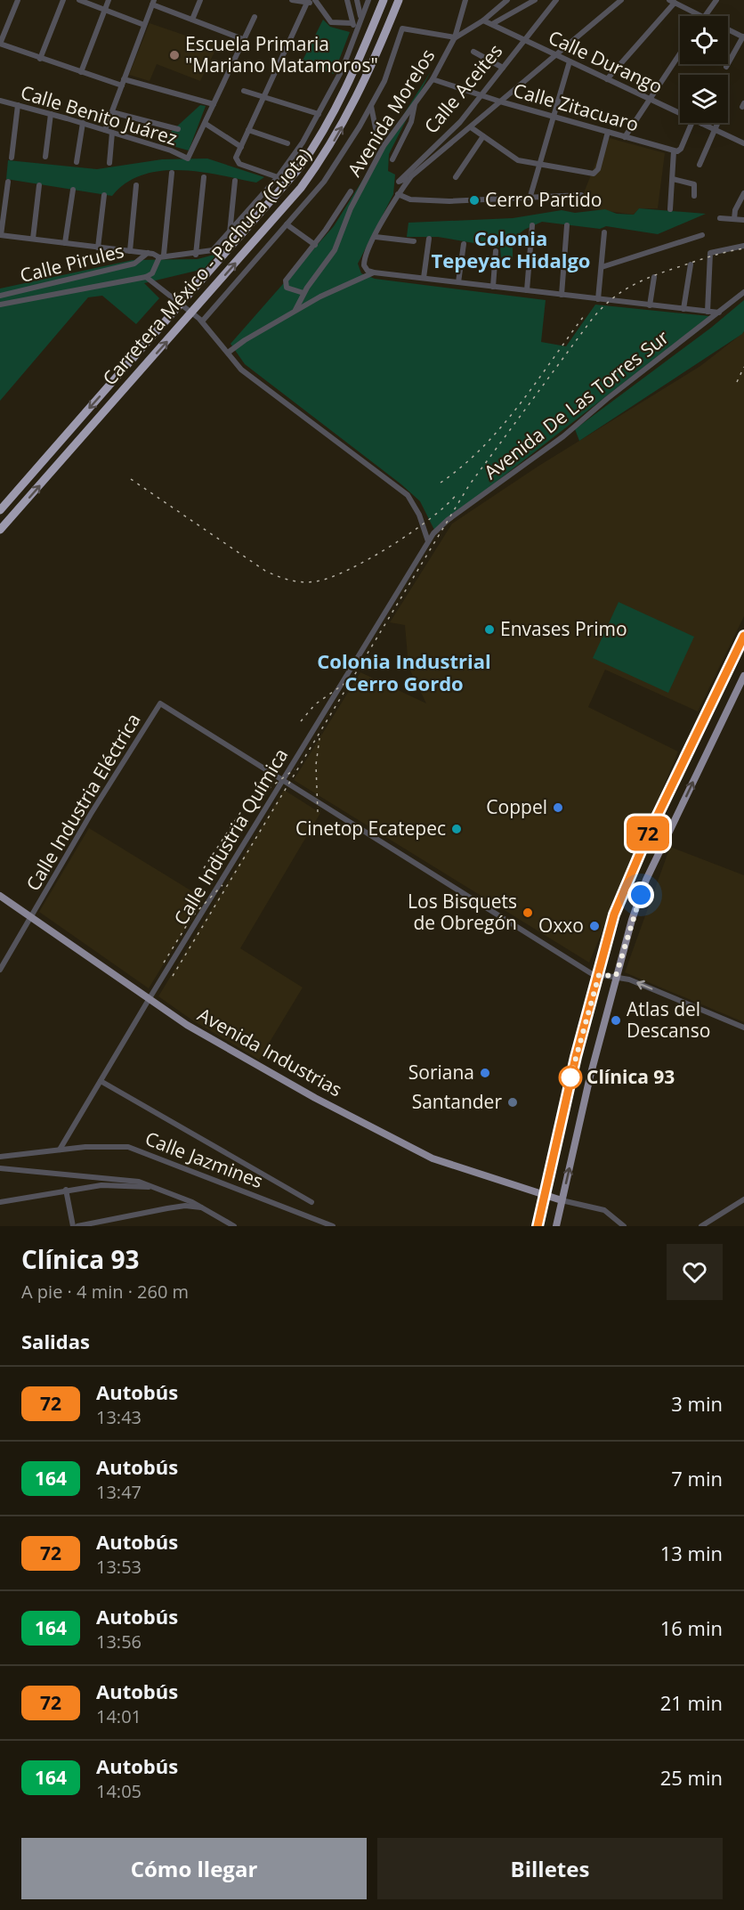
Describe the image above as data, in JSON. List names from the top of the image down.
{
  "streets": {
    "highway": ["Carretera México - Pachuca (Cuota)"],
    "main road": ["Avenida Industrias"],
    "street": [
      "Calle Durango",
      "Calle Aceites",
      "Calle Zitacuaro",
      "Avenida Morelos",
      "Calle Benito Juárez",
      "Calle Pirules",
      "Avenida De Las Torres Sur",
      "Calle Industria Eléctrica",
      "Calle Industria Química",
      "Calle Jazmines"
    ]
  },
  "crossings": [
    ["Calle Durango", "Calle Aceites"],
    ["Calle Aceites", "Calle Zitacuaro"],
    ["Calle Zitacuaro", "Avenida Morelos"],
    ["Avenida De Las Torres Sur", "Calle Industria Química"],
    ["Calle Industria Eléctrica", "Calle Industria Química"],
    ["Calle Industria Eléctrica", "Avenida Industrias"],
    ["Calle Industria Química", "Avenida Industrias"],
    ["Calle Industria Química", "Calle Jazmines"]
  ],
  "districts": ["Colonia Tepeyac Hidalgo", "Colonia Industrial Cerro Gordo"],
  "places": [
    "Escuela Primaria \"Mariano Matamoros\"",
    "Cerro Partido",
    "Envases Primo",
    "Coppel",
    "Cinetop Ecatepec",
    "Los Bisquets de Obregón",
    "Oxxo",
    "Atlas del Descanso",
    "Soriana",
    "Clínica 93",
    "Santander"
  ],
  "lines": ["bus line 72"],
  "page": {
    "on_map": "72",
    "heading": [
      ["Clínica 93", "A pie · 4 min · 260 m"],
      "Salidas"
    ],
    "list": [
      {
        "mark": "72",
        "name": "Autobús",
        "note": "13:43",
        "value": "3 min"
      },
      {
        "mark": "164",
        "name": "Autobús",
        "note": "13:47",
        "value": "7 min"
      },
      {
        "mark": "72",
        "name": "Autobús",
        "note": "13:53",
        "value": "13 min"
      },
      {
        "mark": "164",
        "name": "Autobús",
        "note": "13:56",
        "value": "16 min"
      },
      {
        "mark": "72",
        "name": "Autobús",
        "note": "14:01",
        "value": "21 min"
      },
      {
        "mark": "164",
        "name": "Autobús",
        "note": "14:05",
        "value": "25 min"
      }
    ],
    "buttons": ["Cómo llegar", "Billetes"]
  }
}
